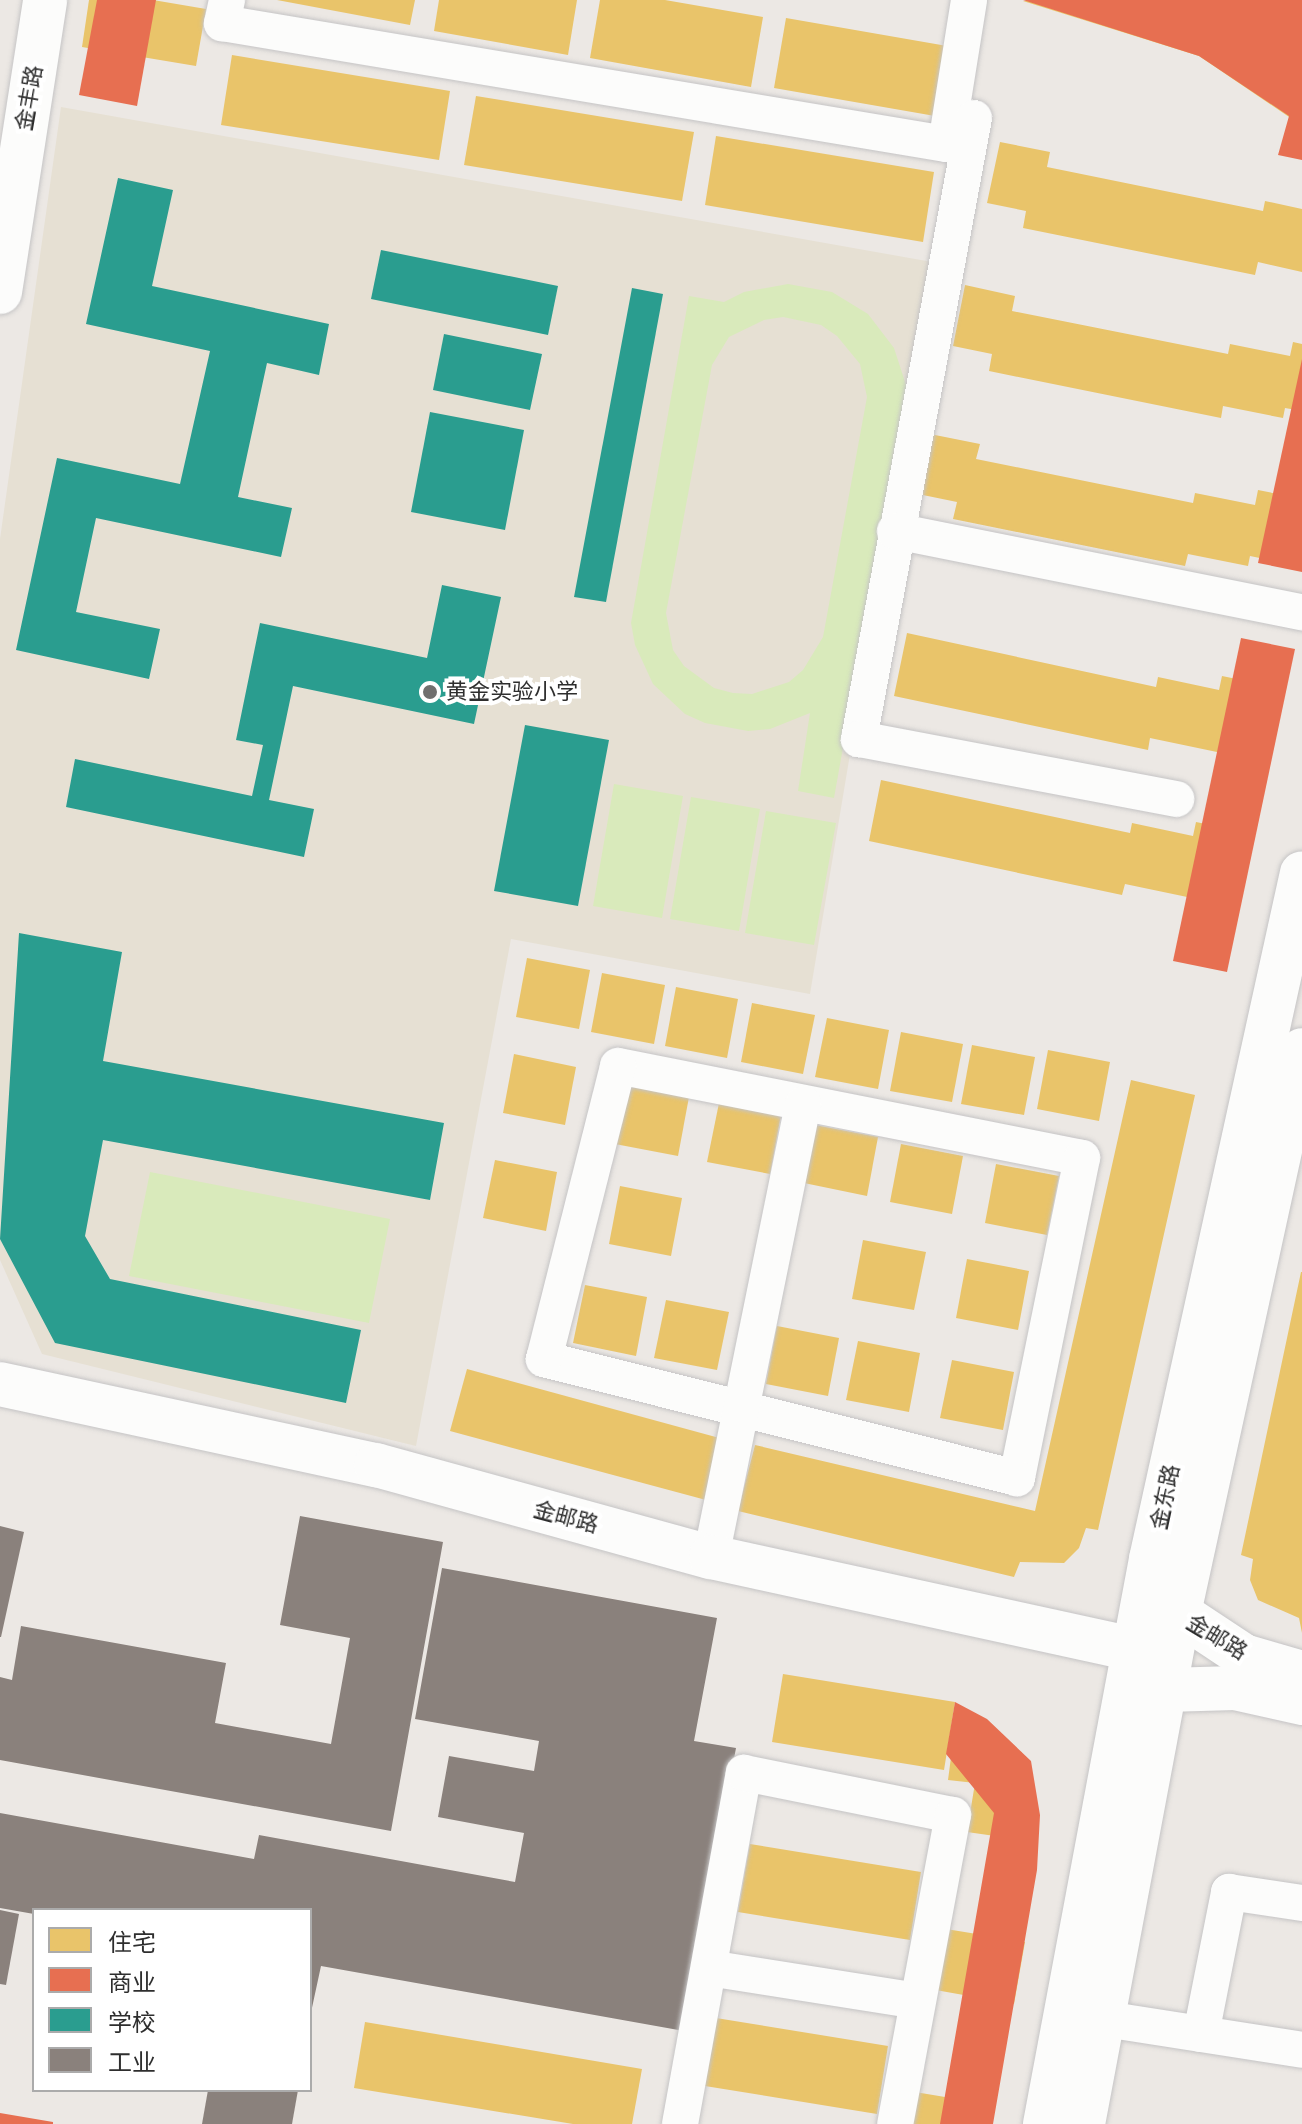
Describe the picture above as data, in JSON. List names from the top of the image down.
{
  "streets": {
    "street": ["金丰路", "金东路", "金邮路"]
  },
  "crossings": [
    ["金东路", "金邮路"]
  ],
  "places": ["黄金实验小学"],
  "legend": [
    "住宅",
    "商业",
    "学校",
    "工业"
  ]
}
